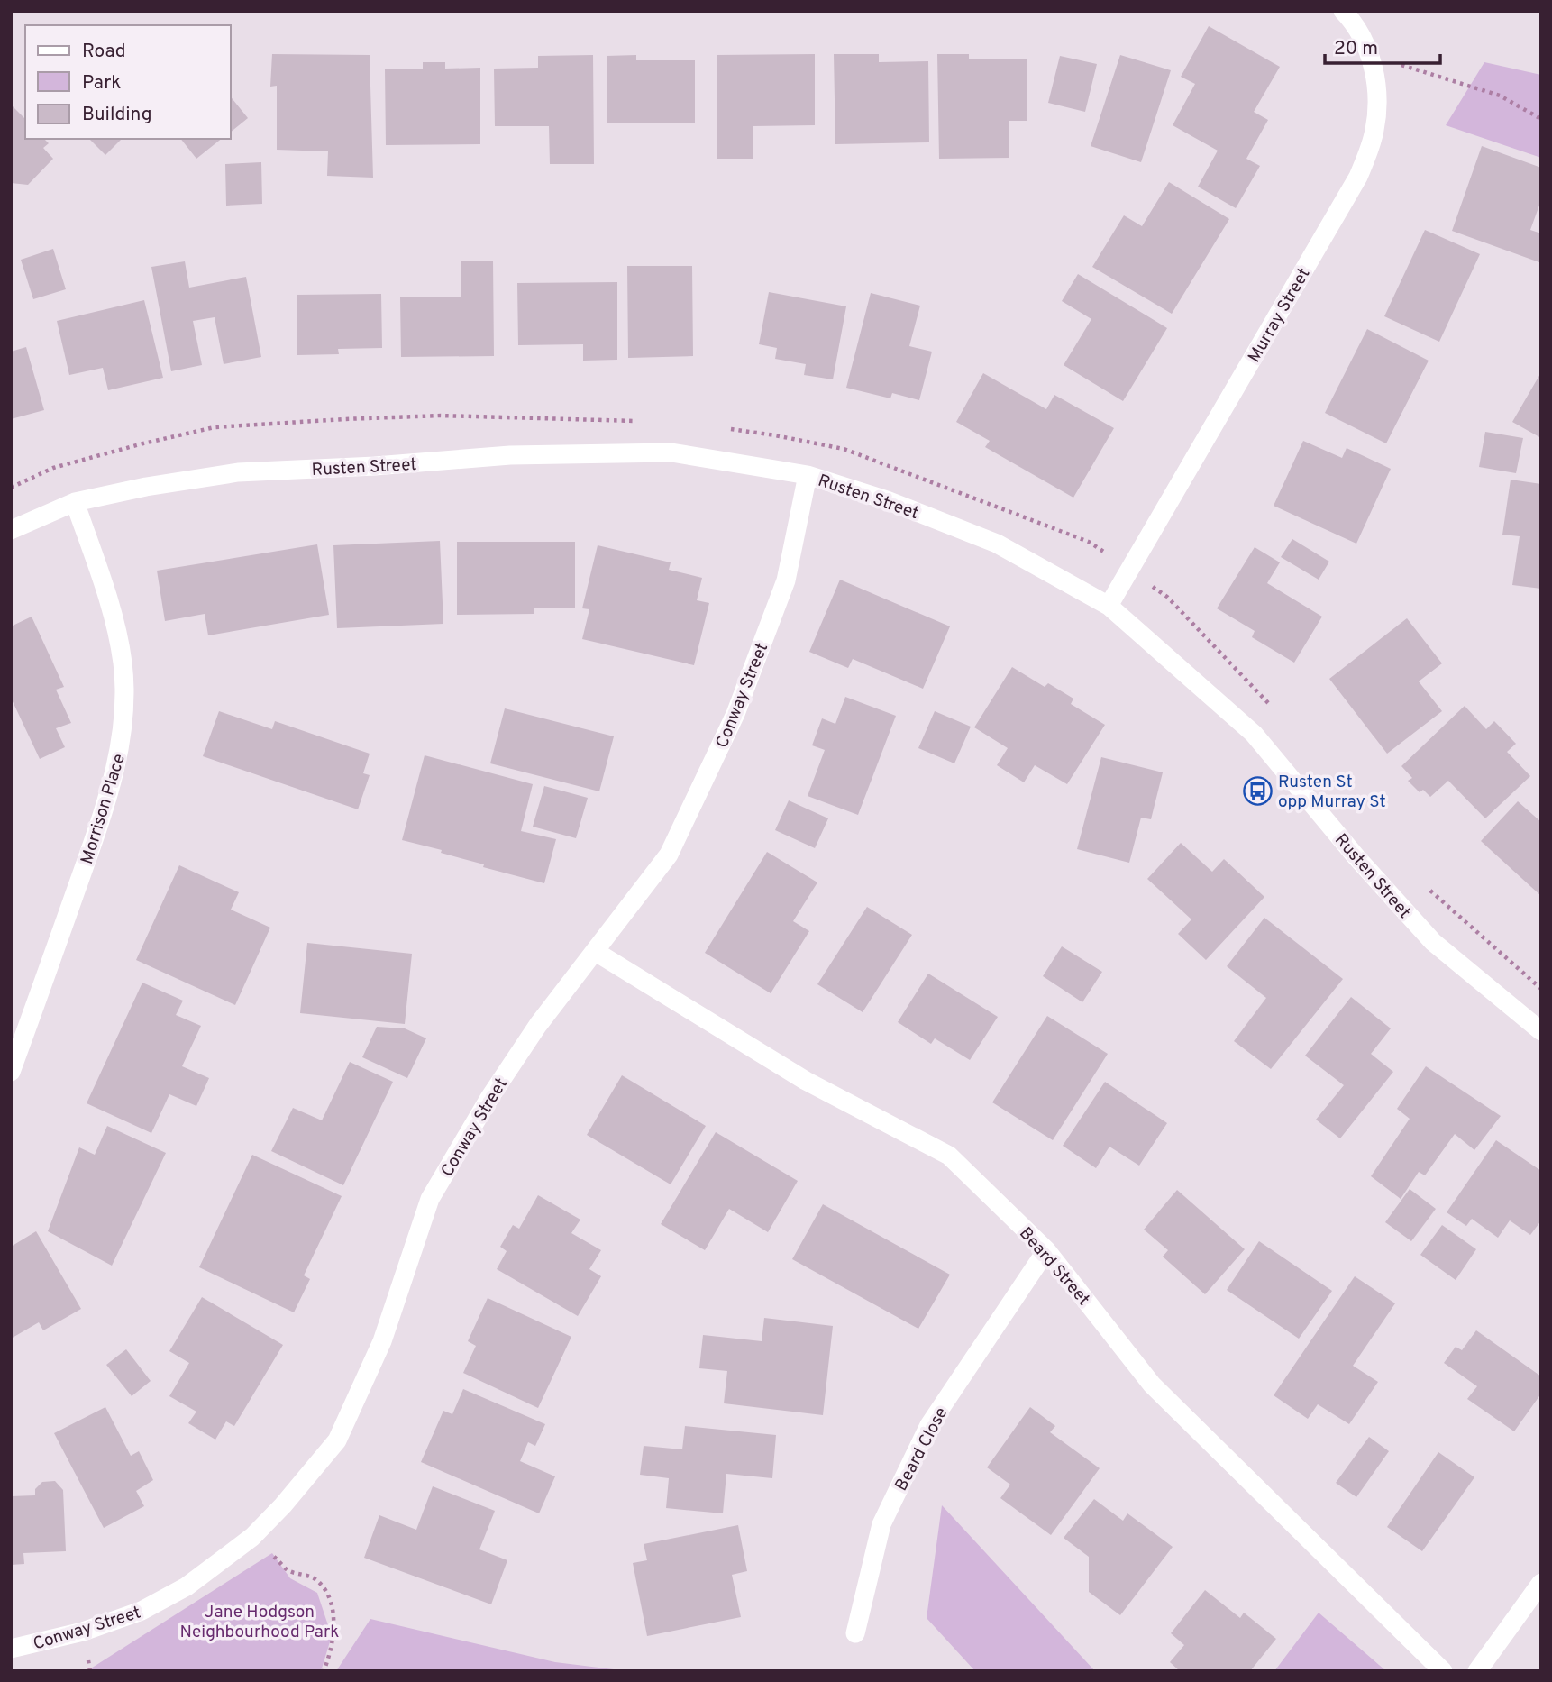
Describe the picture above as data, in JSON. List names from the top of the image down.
{
  "streets": {
    "street": [
      "Murray Street",
      "Rusten Street",
      "Conway Street",
      "Morrison Place",
      "Beard Street",
      "Beard Close"
    ]
  },
  "crossings": [
    ["Murray Street", "Rusten Street"],
    ["Rusten Street", "Conway Street"],
    ["Rusten Street", "Morrison Place"],
    ["Conway Street", "Beard Street"],
    ["Beard Street", "Beard Close"]
  ],
  "parks": ["Jane Hodgson Neighbourhood Park"],
  "places": {
    "bus stop": ["Rusten St opp Murray St"]
  },
  "legend": ["Road", "Park", "Building"],
  "scale_bar": "20 m"
}
